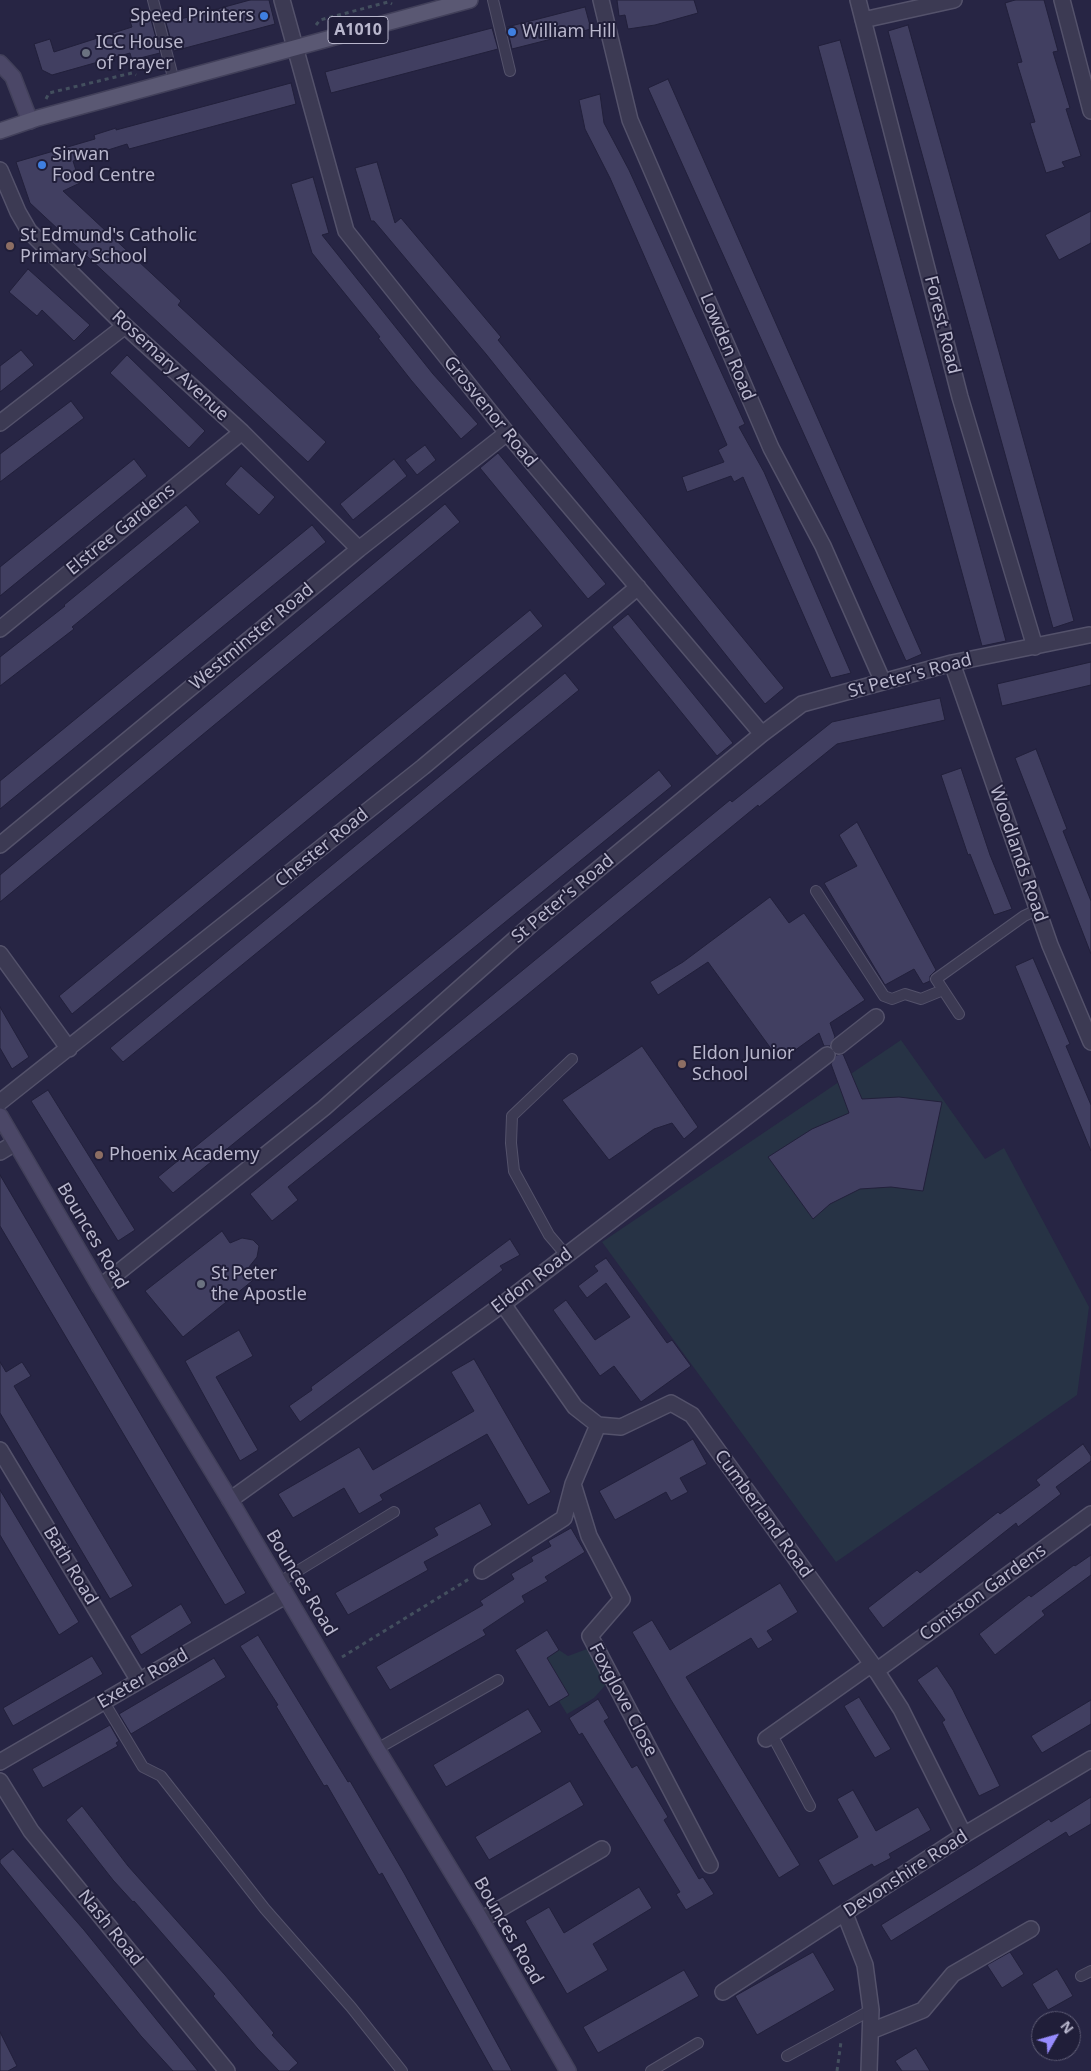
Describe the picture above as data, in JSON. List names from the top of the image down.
{
  "streets": {
    "main road": ["A1010"],
    "street": [
      "Forest Road",
      "Lowden Road",
      "Rosemary Avenue",
      "Grosvenor Road",
      "Elstree Gardens",
      "Westminster Road",
      "St Peter's Road",
      "Chester Road",
      "Woodlands Road",
      "Bounces Road",
      "Eldon Road",
      "Cumberland Road",
      "Bath Road",
      "Coniston Gardens",
      "Exeter Road",
      "Foxglove Close",
      "Devonshire Road",
      "Nash Road"
    ]
  },
  "crossings": [
    ["A1010", "Grosvenor Road"],
    ["Forest Road", "St Peter's Road"],
    ["Lowden Road", "St Peter's Road"],
    ["Rosemary Avenue", "Elstree Gardens"],
    ["Rosemary Avenue", "Westminster Road"],
    ["Grosvenor Road", "Westminster Road"],
    ["Grosvenor Road", "St Peter's Road"],
    ["Grosvenor Road", "Chester Road"],
    ["St Peter's Road", "Woodlands Road"],
    ["St Peter's Road", "Bounces Road"],
    ["Bounces Road", "Eldon Road"],
    ["Bounces Road", "Exeter Road"],
    ["Cumberland Road", "Coniston Gardens"],
    ["Cumberland Road", "Devonshire Road"],
    ["Bath Road", "Exeter Road"]
  ],
  "places": [
    "Speed Printers",
    "William Hill",
    "ICC House of Prayer",
    "Sirwan Food Centre",
    "St Edmund's Catholic Primary School",
    "Eldon Junior School",
    "Phoenix Academy",
    "St Peter the Apostle"
  ],
  "north": "top right"
}
